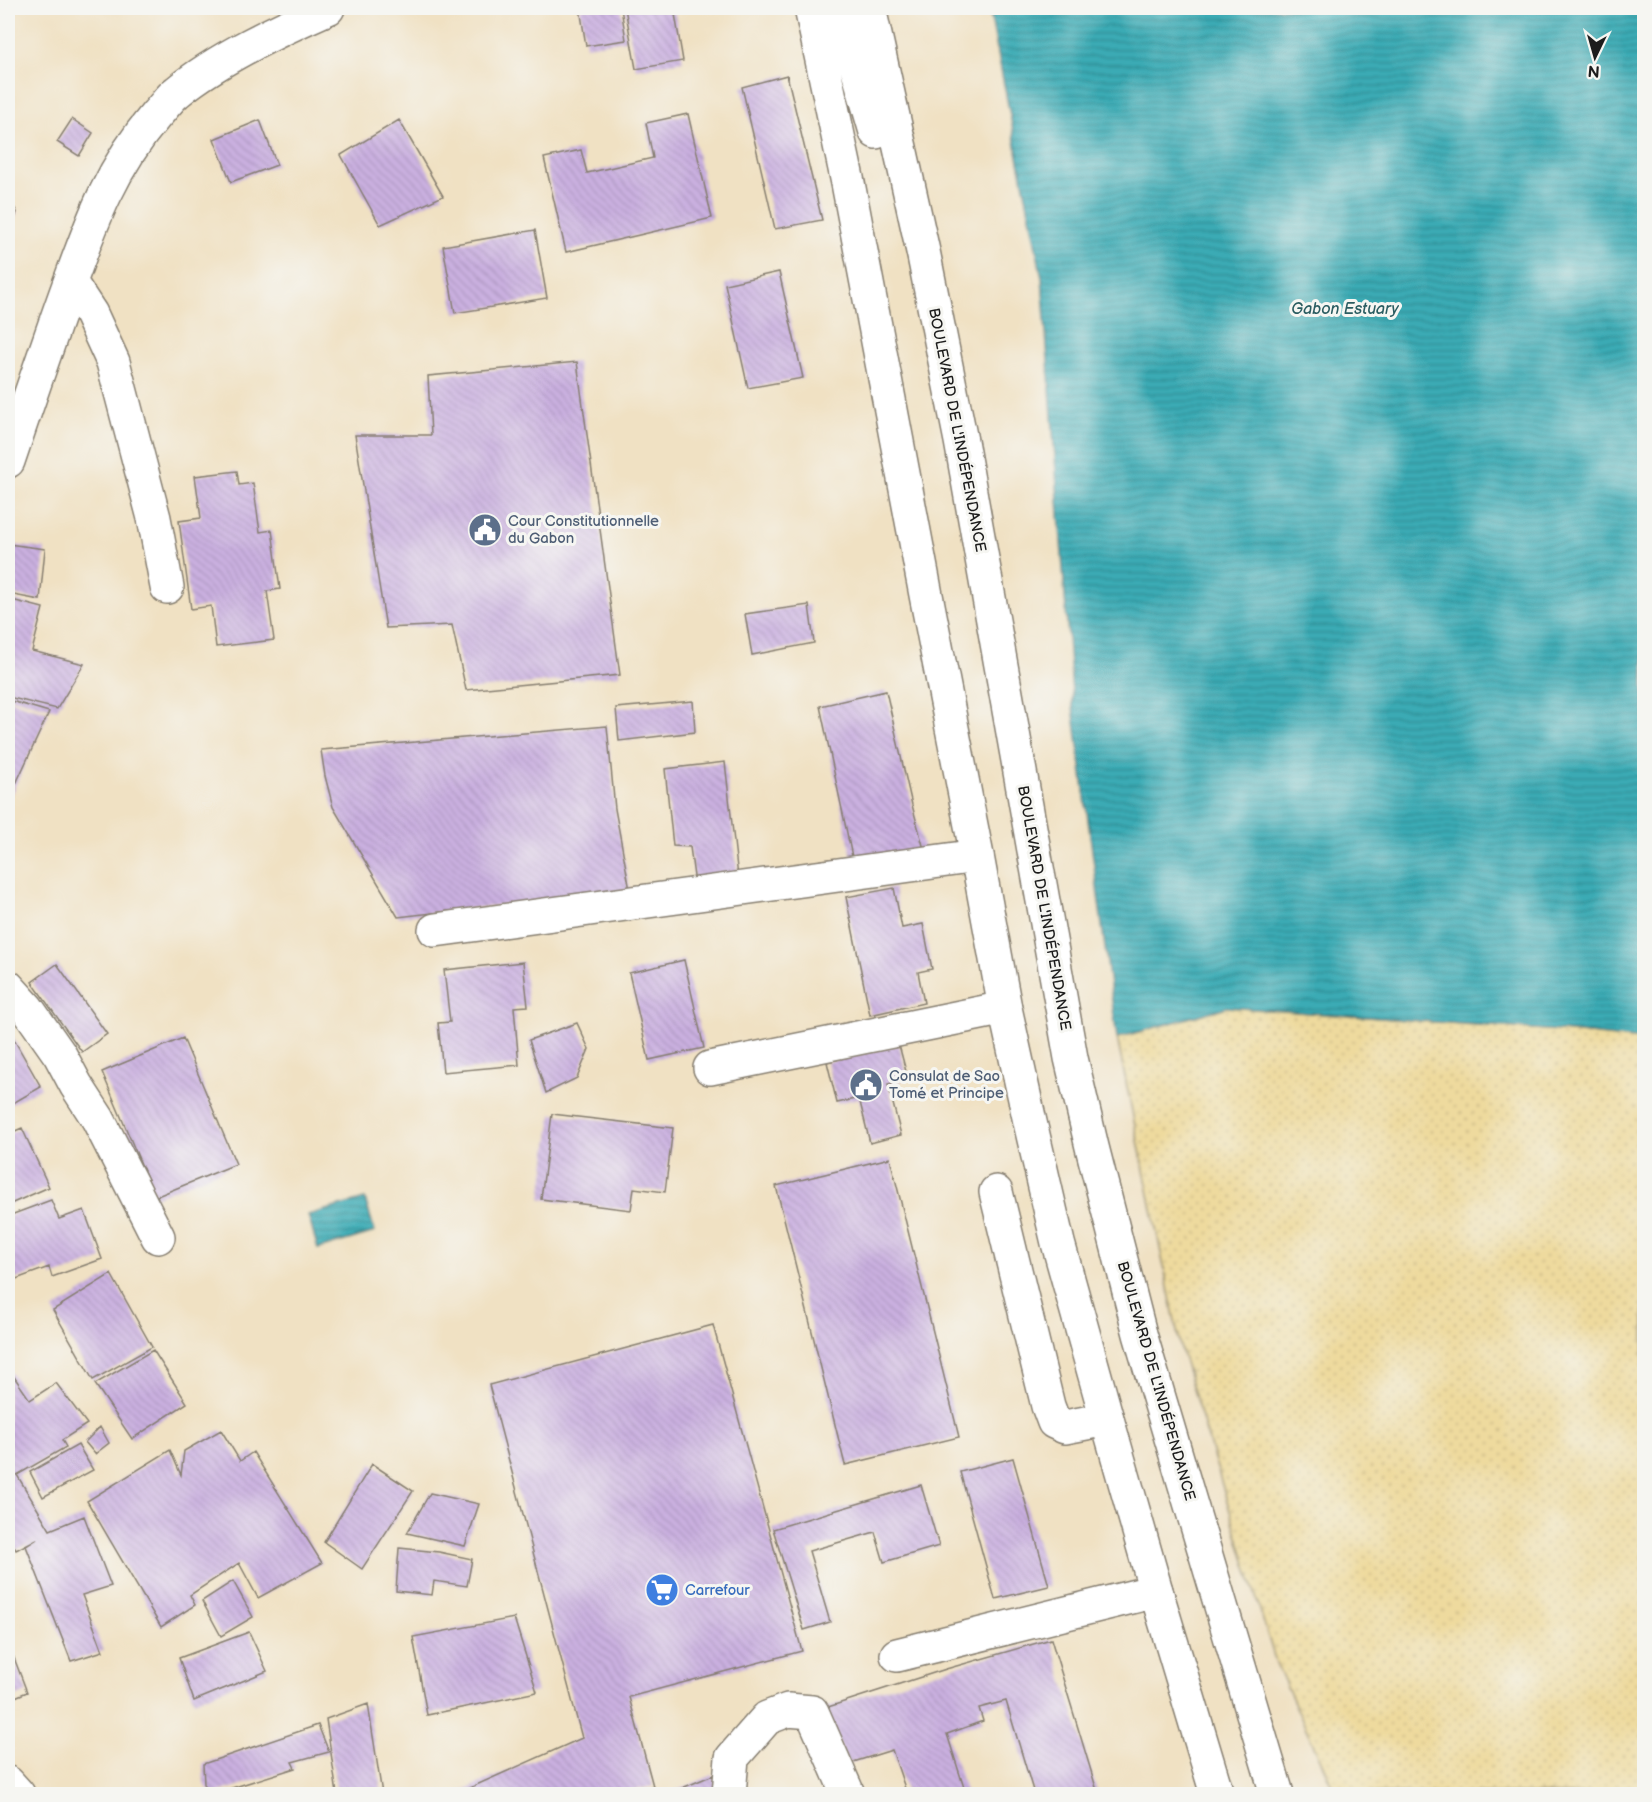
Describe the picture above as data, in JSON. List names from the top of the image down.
{
  "streets": {
    "main road": ["BOULEVARD DE L'INDÉPENDANCE"]
  },
  "water": ["Gabon Estuary"],
  "places": {
    "public building": ["Cour Constitutionnelle du Gabon", "Consulat de Sao Tomé et Principe"],
    "supermarket": ["Carrefour"]
  },
  "north": "bottom"
}
